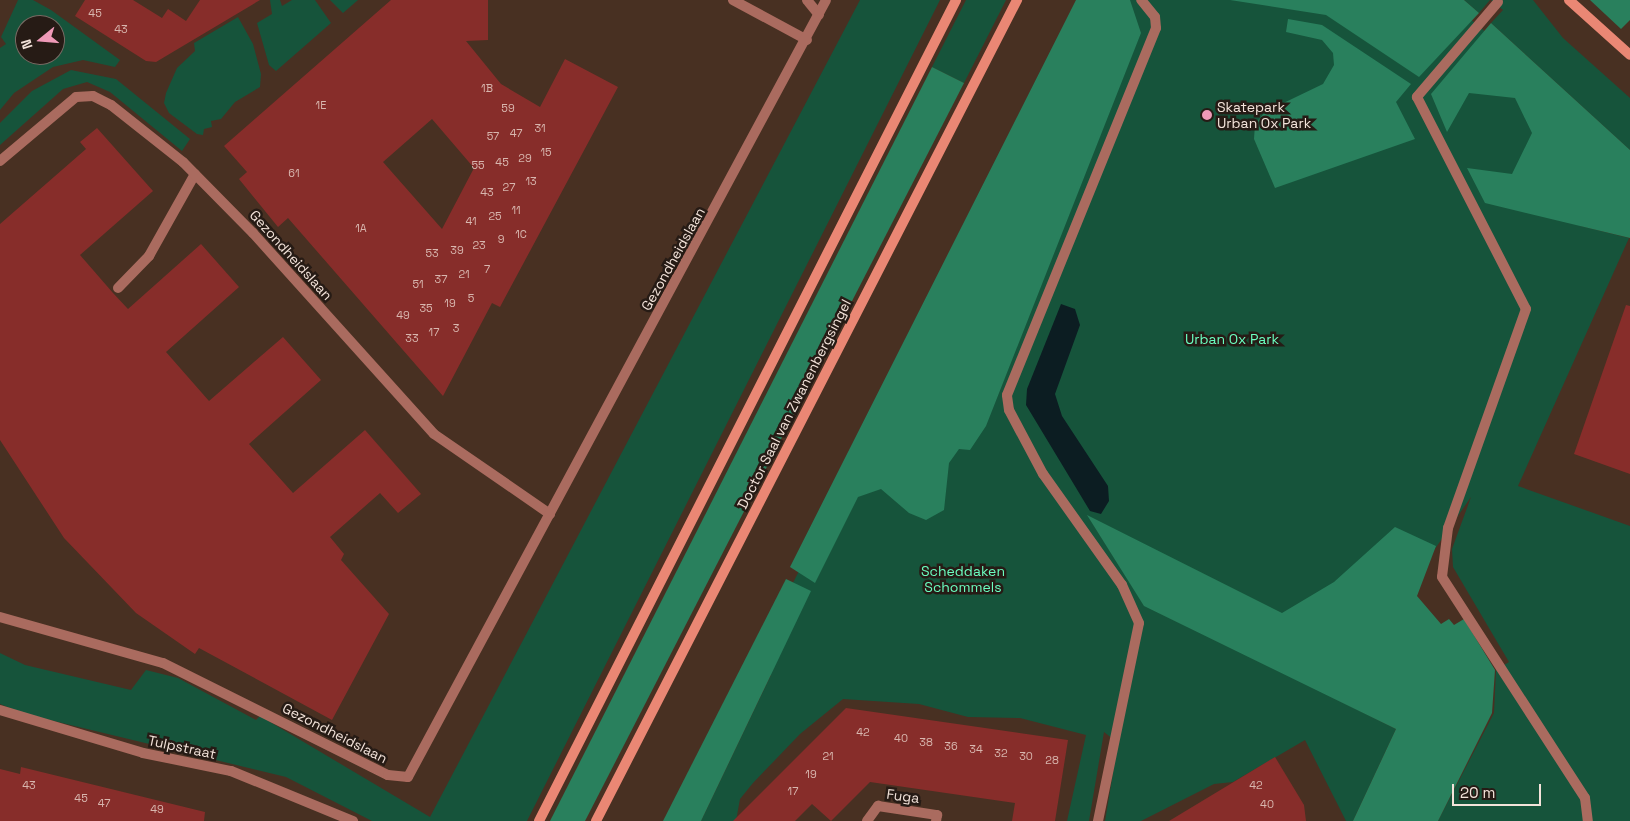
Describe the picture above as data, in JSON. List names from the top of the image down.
{
  "streets": {
    "main road": ["Doctor Saal van Zwanenbergsingel"],
    "street": ["Gezondheidslaan", "Tulpstraat", "Fuga"]
  },
  "parks": ["Urban Ox Park", "Scheddaken Schommels"],
  "places": ["Skatepark Urban Ox Park"],
  "house_numbers": [
    "45",
    "43",
    "1B",
    "1E",
    "59",
    "31",
    "47",
    "57",
    "15",
    "29",
    "45",
    "55",
    "61",
    "13",
    "27",
    "43",
    "11",
    "25",
    "41",
    "1A",
    "1C",
    "9",
    "23",
    "39",
    "53",
    "7",
    "21",
    "37",
    "51",
    "5",
    "19",
    "35",
    "49",
    "3",
    "17",
    "33",
    "42",
    "40",
    "38",
    "36",
    "34",
    "32",
    "21",
    "30",
    "28",
    "19",
    "43",
    "42",
    "17",
    "45",
    "47",
    "40",
    "49"
  ],
  "scale_bar": "20 m",
  "north": "left"
}
